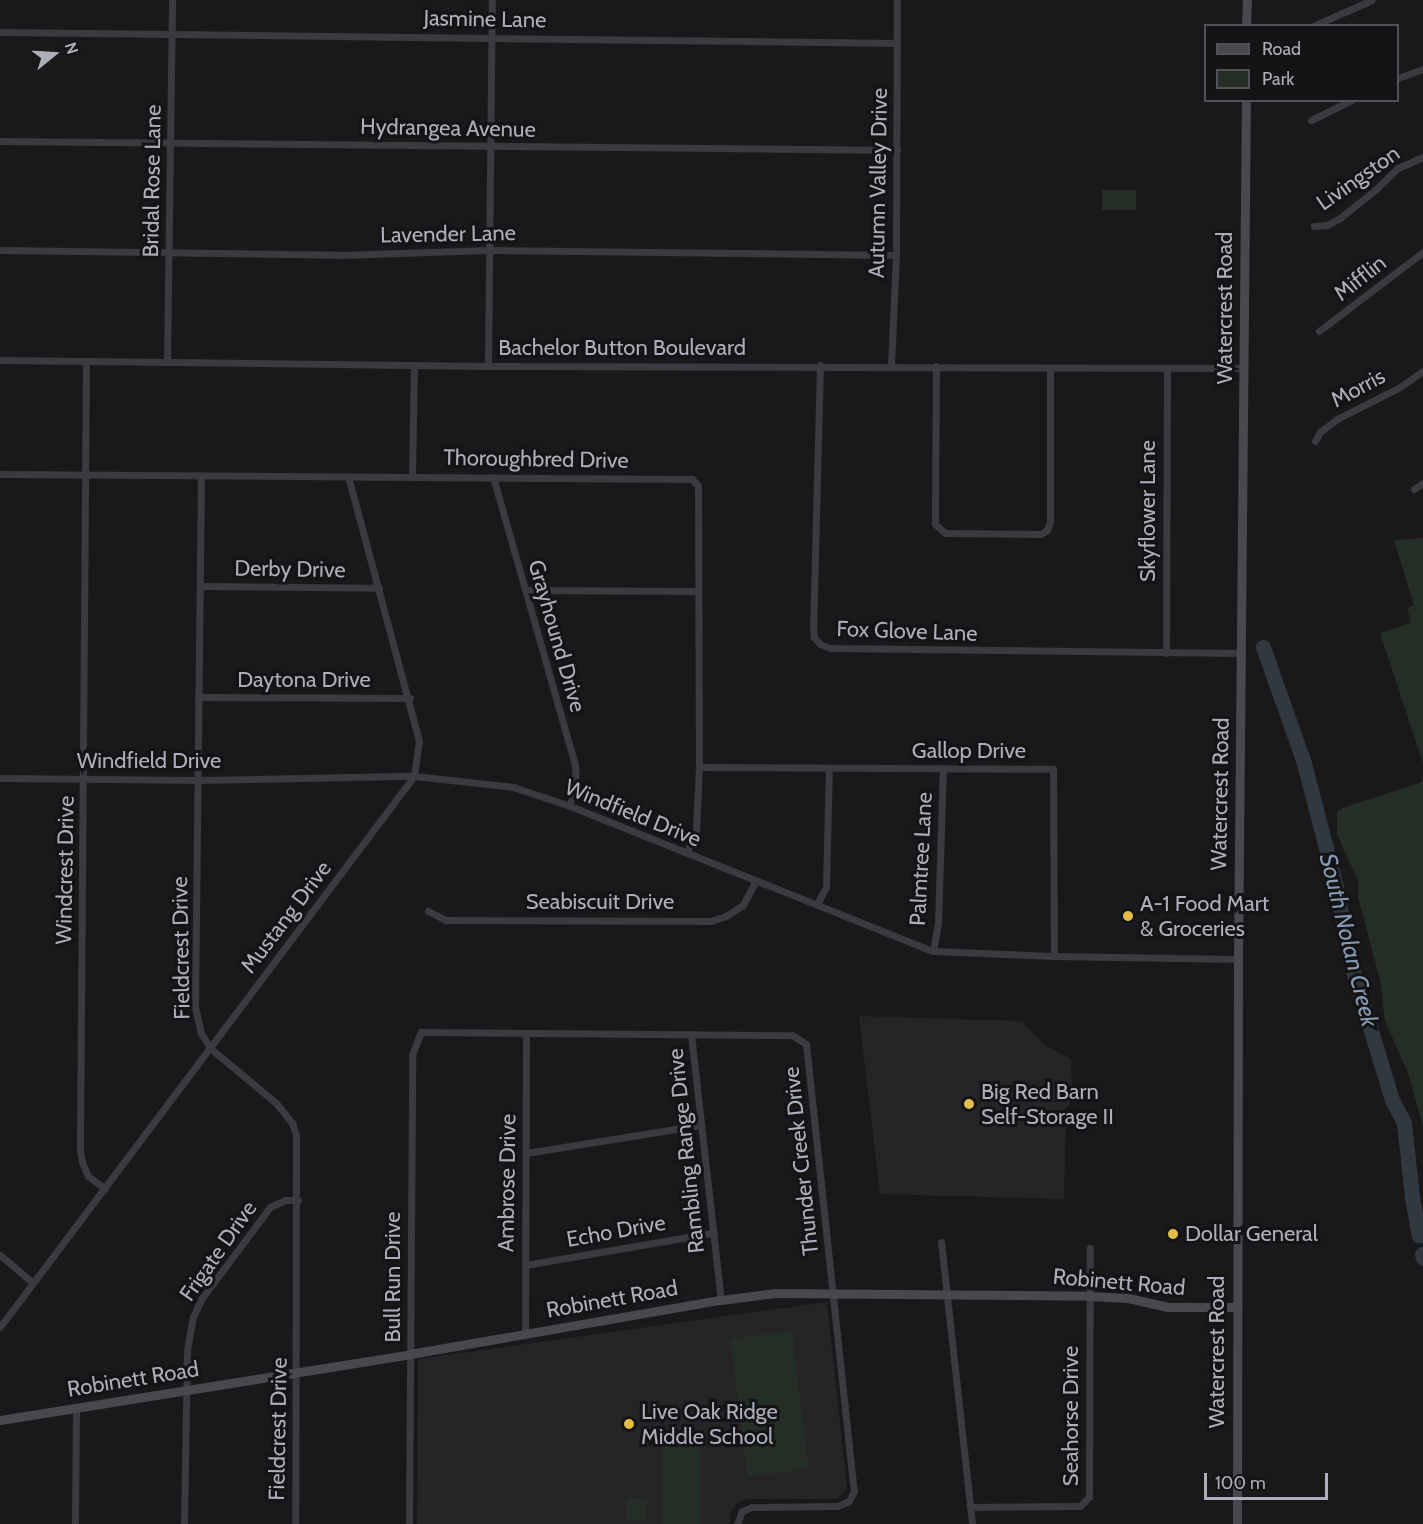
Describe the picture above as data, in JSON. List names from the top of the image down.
{
  "streets": {
    "street": [
      "Jasmine Lane",
      "Hydrangea Avenue",
      "Livingston",
      "Bridal Rose Lane",
      "Autumn Valley Drive",
      "Lavender Lane",
      "Mifflin",
      "Watercrest Road",
      "Bachelor Button Boulevard",
      "Morris",
      "Thoroughbred Drive",
      "Skyflower Lane",
      "Derby Drive",
      "Fox Glove Lane",
      "Grayhound Drive",
      "Daytona Drive",
      "Gallop Drive",
      "Windfield Drive",
      "Palmtree Lane",
      "Windcrest Drive",
      "Seabiscuit Drive",
      "Mustang Drive",
      "Fieldcrest Drive",
      "Rambling Range Drive",
      "Thunder Creek Drive",
      "Ambrose Drive",
      "Echo Drive",
      "Frigate Drive",
      "Bull Run Drive",
      "Robinett Road",
      "Seahorse Drive"
    ]
  },
  "crossings": [
    ["Jasmine Lane", "Bridal Rose Lane"],
    ["Jasmine Lane", "Autumn Valley Drive"],
    ["Hydrangea Avenue", "Bridal Rose Lane"],
    ["Hydrangea Avenue", "Autumn Valley Drive"],
    ["Bridal Rose Lane", "Lavender Lane"],
    ["Bridal Rose Lane", "Bachelor Button Boulevard"],
    ["Autumn Valley Drive", "Lavender Lane"],
    ["Autumn Valley Drive", "Bachelor Button Boulevard"],
    ["Watercrest Road", "Bachelor Button Boulevard"],
    ["Watercrest Road", "Fox Glove Lane"],
    ["Watercrest Road", "Windfield Drive"],
    ["Watercrest Road", "Robinett Road"],
    ["Bachelor Button Boulevard", "Skyflower Lane"],
    ["Bachelor Button Boulevard", "Fox Glove Lane"],
    ["Bachelor Button Boulevard", "Windcrest Drive"],
    ["Thoroughbred Drive", "Grayhound Drive"],
    ["Thoroughbred Drive", "Gallop Drive"],
    ["Thoroughbred Drive", "Windfield Drive"],
    ["Thoroughbred Drive", "Windcrest Drive"],
    ["Thoroughbred Drive", "Mustang Drive"],
    ["Thoroughbred Drive", "Fieldcrest Drive"],
    ["Skyflower Lane", "Fox Glove Lane"],
    ["Derby Drive", "Mustang Drive"],
    ["Derby Drive", "Fieldcrest Drive"],
    ["Grayhound Drive", "Windfield Drive"],
    ["Daytona Drive", "Mustang Drive"],
    ["Daytona Drive", "Fieldcrest Drive"],
    ["Gallop Drive", "Windfield Drive"],
    ["Gallop Drive", "Palmtree Lane"],
    ["Windfield Drive", "Palmtree Lane"],
    ["Windfield Drive", "Windcrest Drive"],
    ["Windfield Drive", "Seabiscuit Drive"],
    ["Windfield Drive", "Mustang Drive"],
    ["Windfield Drive", "Fieldcrest Drive"],
    ["Windcrest Drive", "Mustang Drive"],
    ["Mustang Drive", "Fieldcrest Drive"],
    ["Fieldcrest Drive", "Frigate Drive"],
    ["Fieldcrest Drive", "Robinett Road"],
    ["Rambling Range Drive", "Thunder Creek Drive"],
    ["Rambling Range Drive", "Echo Drive"],
    ["Rambling Range Drive", "Robinett Road"],
    ["Thunder Creek Drive", "Ambrose Drive"],
    ["Thunder Creek Drive", "Bull Run Drive"],
    ["Thunder Creek Drive", "Robinett Road"],
    ["Ambrose Drive", "Echo Drive"],
    ["Ambrose Drive", "Robinett Road"],
    ["Frigate Drive", "Robinett Road"],
    ["Bull Run Drive", "Robinett Road"],
    ["Robinett Road", "Seahorse Drive"]
  ],
  "water": ["South Nolan Creek"],
  "places": [
    "A-1 Food Mart & Groceries",
    "Big Red Barn Self-Storage II",
    "Dollar General",
    "Live Oak Ridge Middle School"
  ],
  "legend": ["Road", "Park"],
  "scale_bar": "100 m",
  "north": "right"
}
